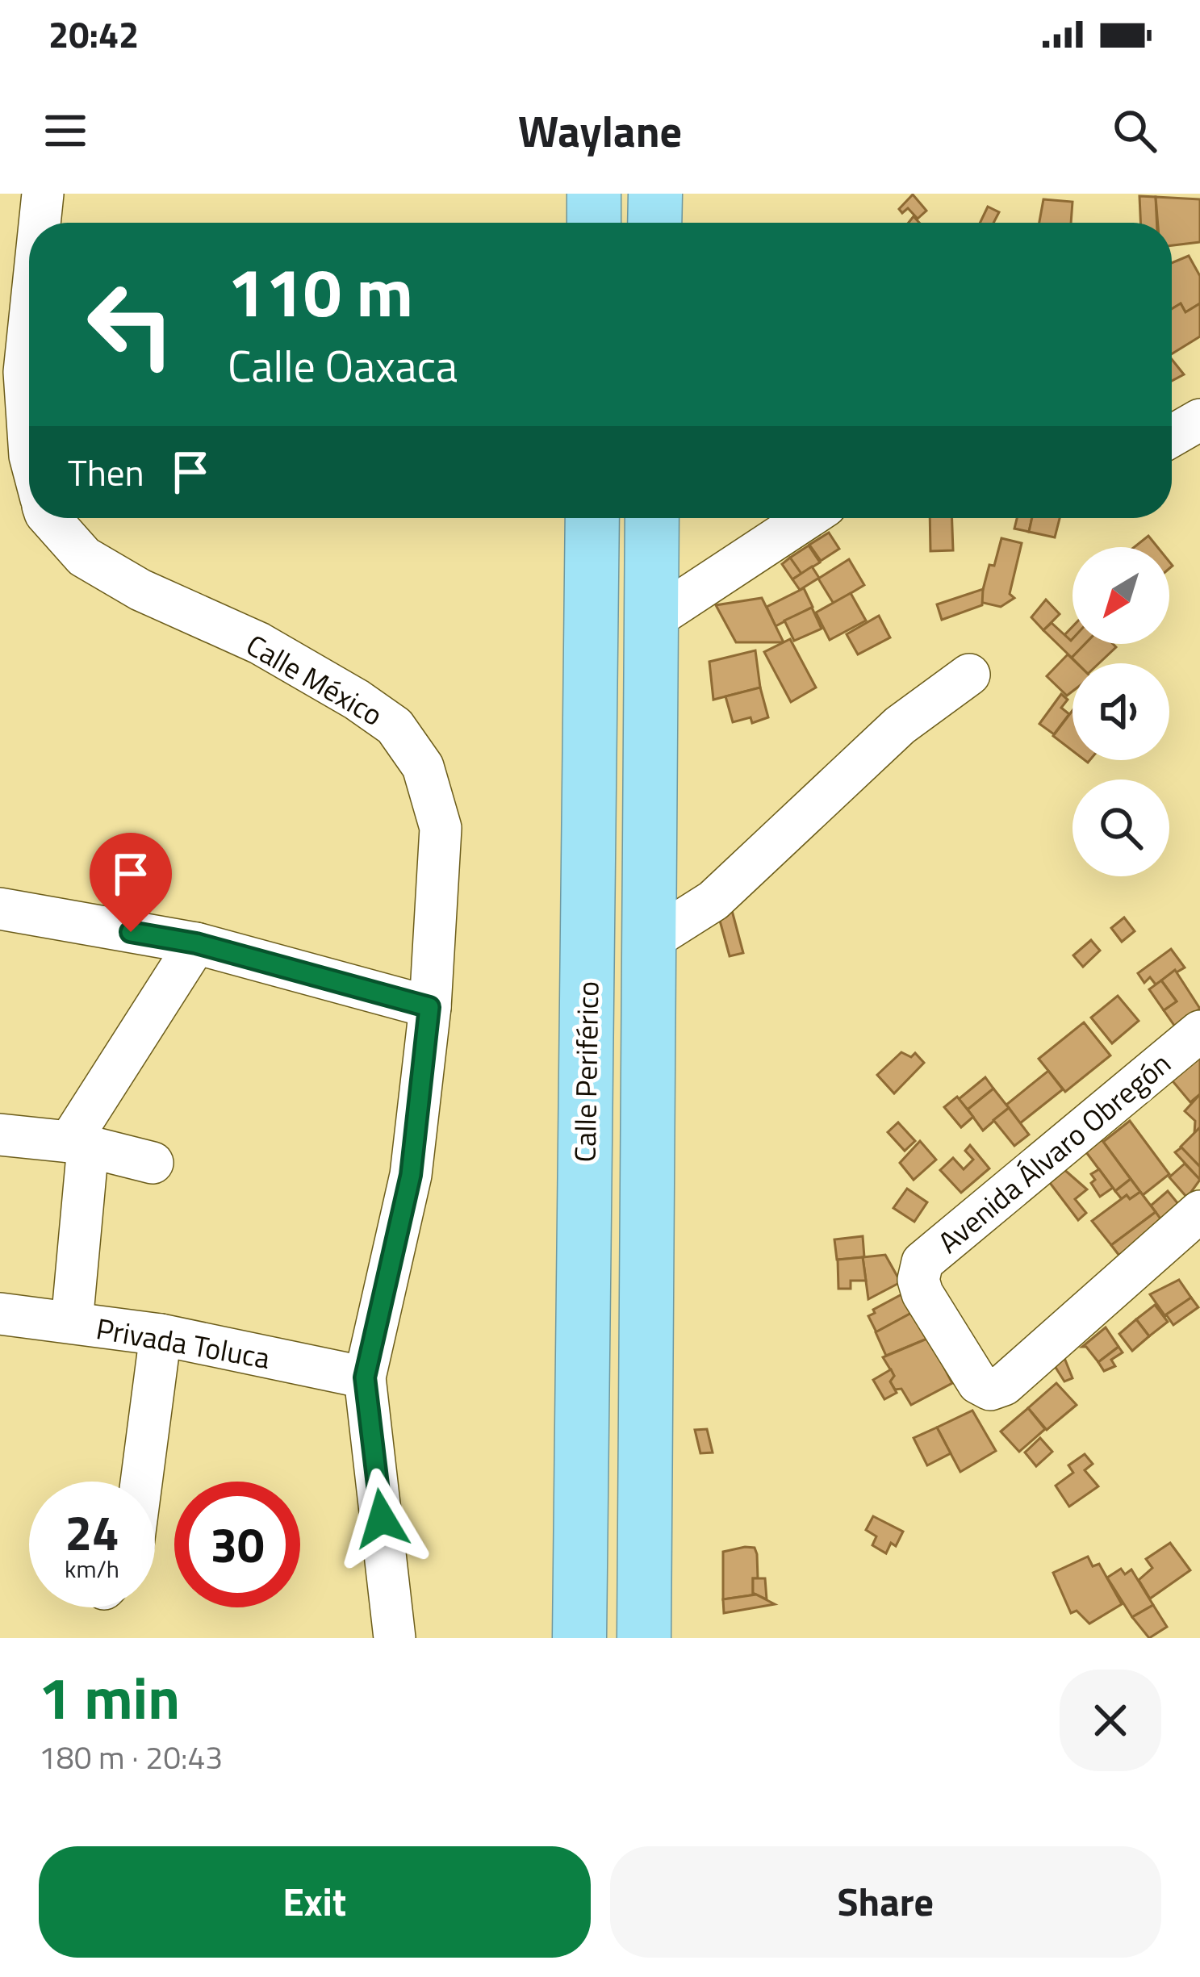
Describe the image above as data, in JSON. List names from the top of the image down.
{
  "streets": {
    "highway": ["Calle Periférico"],
    "street": ["Calle México", "Avenida Álvaro Obregón", "Privada Toluca"]
  },
  "crossings": [
    ["Calle México", "Privada Toluca"]
  ],
  "north": "bottom left",
  "page": {
    "status": "20:42",
    "header": "Waylane",
    "turn": ["110 m", "Calle Oaxaca"],
    "then": "Then",
    "speed": "24 km/h",
    "limit": "30",
    "heading": ["1 min", "180 m · 20:43"],
    "buttons": ["Exit", "Share"]
  }
}
